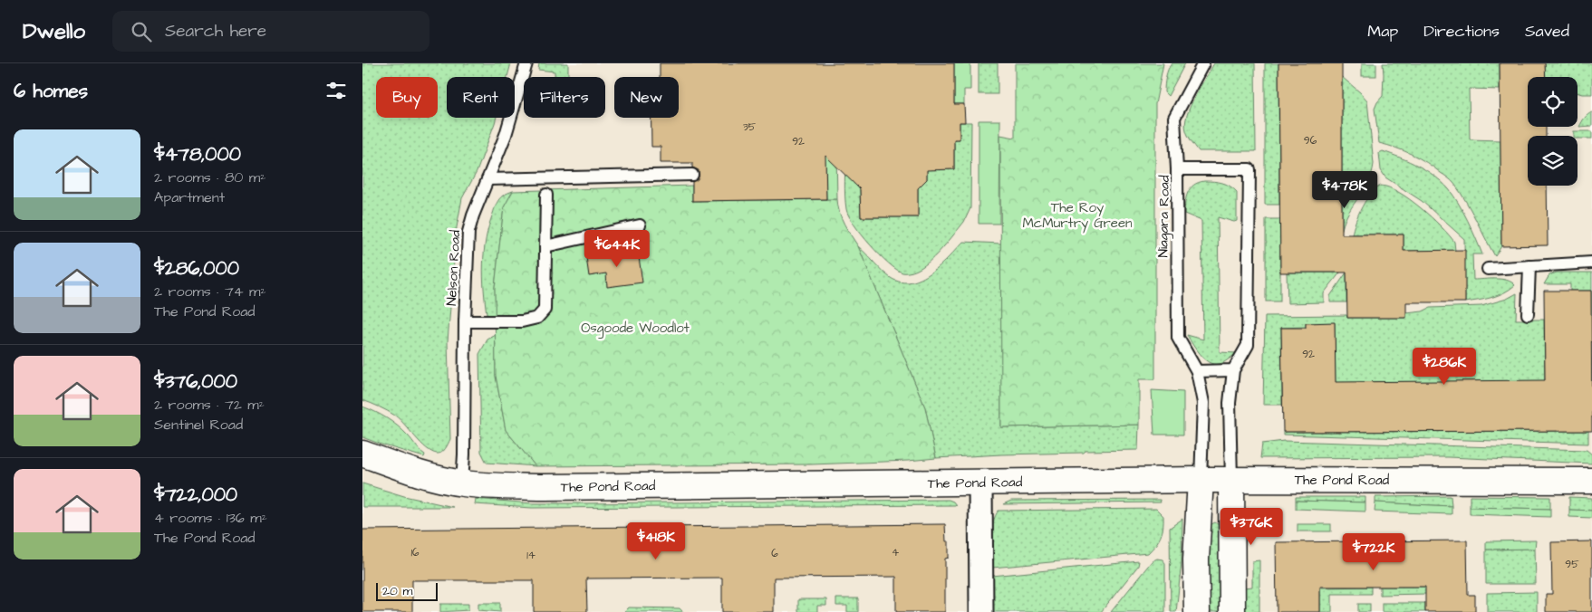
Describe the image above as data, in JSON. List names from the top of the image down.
{
  "streets": {
    "street": ["The Pond Road"],
    "lane": ["Niagara Road", "Nelson Road"]
  },
  "crossings": [
    ["Niagara Road", "The Pond Road"],
    ["Nelson Road", "The Pond Road"]
  ],
  "parks": ["The Roy McMurtry Green", "Osgoode Woodlot"],
  "house_numbers": [
    "35",
    "96",
    "92",
    "92",
    "16",
    "4",
    "6",
    "14",
    "95"
  ],
  "scale_bar": "20 m",
  "page": {
    "header": "Dwello",
    "search": "Search here",
    "nav": ["Map", "Directions", "Saved"],
    "heading": "6 homes",
    "chip": [
      "Buy",
      "Rent",
      "Filters",
      "New"
    ],
    "list": [
      {
        "name": "$478,000",
        "note": "2 rooms · 80 m² · Apartment"
      },
      {
        "name": "$286,000",
        "note": "2 rooms · 74 m² · The Pond Road"
      },
      {
        "name": "$376,000",
        "note": "2 rooms · 72 m² · Sentinel Road"
      },
      {
        "name": "$722,000",
        "note": "4 rooms · 136 m² · The Pond Road"
      }
    ],
    "price": [
      "$478K",
      "$644K",
      "$286K",
      "$376K",
      "$418K",
      "$722K"
    ],
    "scale": "20 m"
  }
}
